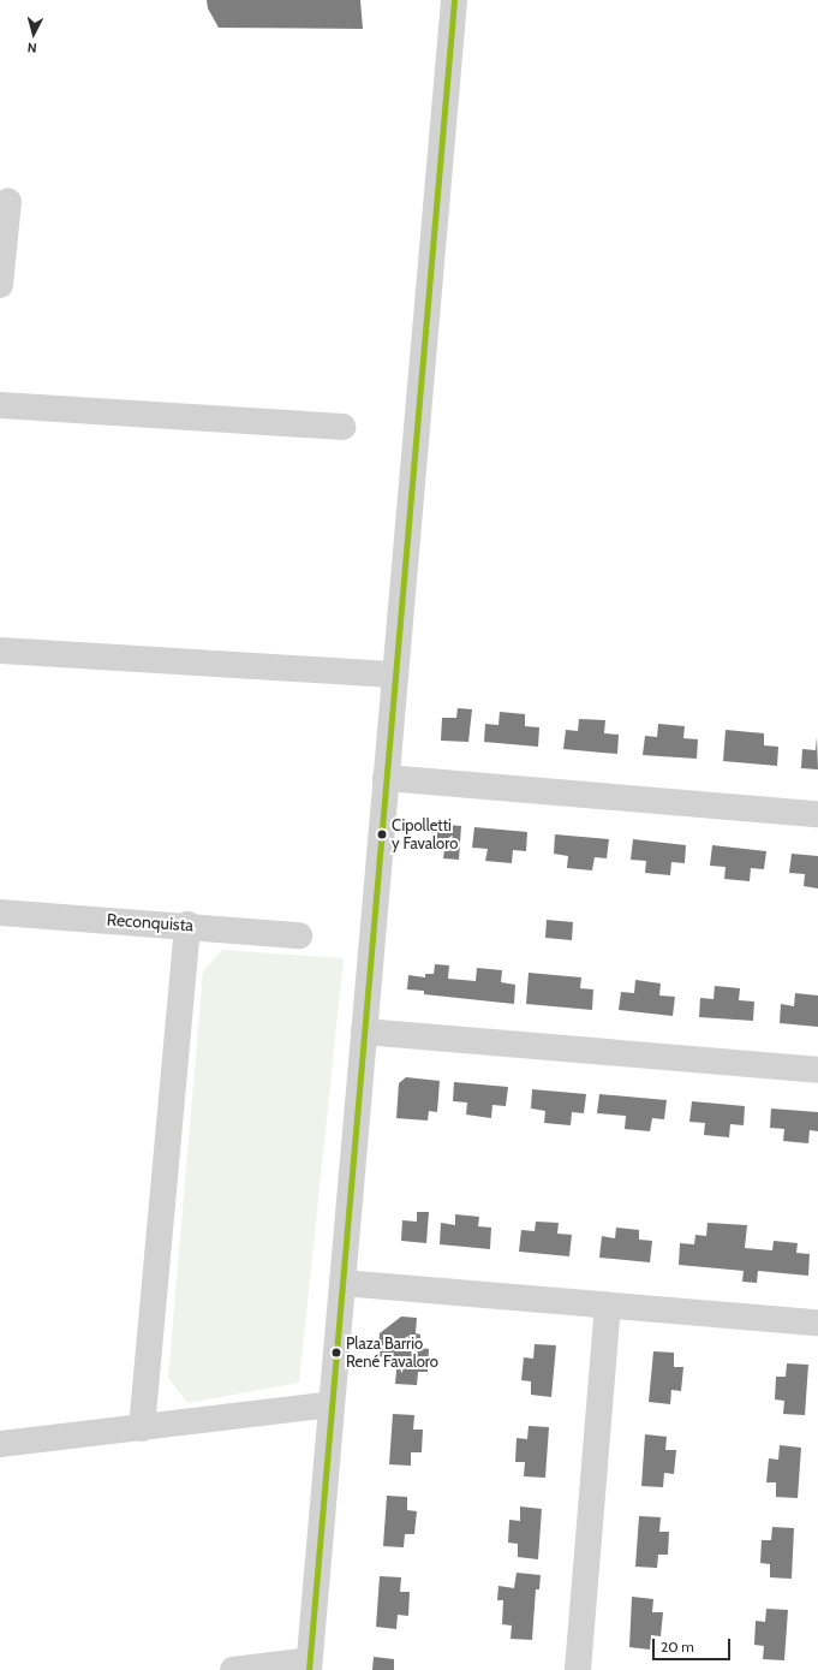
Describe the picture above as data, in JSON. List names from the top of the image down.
{
  "streets": {
    "street": ["Reconquista"]
  },
  "places": ["Cipolletti y Favaloro", "Plaza Barrio René Favaloro"],
  "scale_bar": "20 m",
  "north": "bottom"
}
